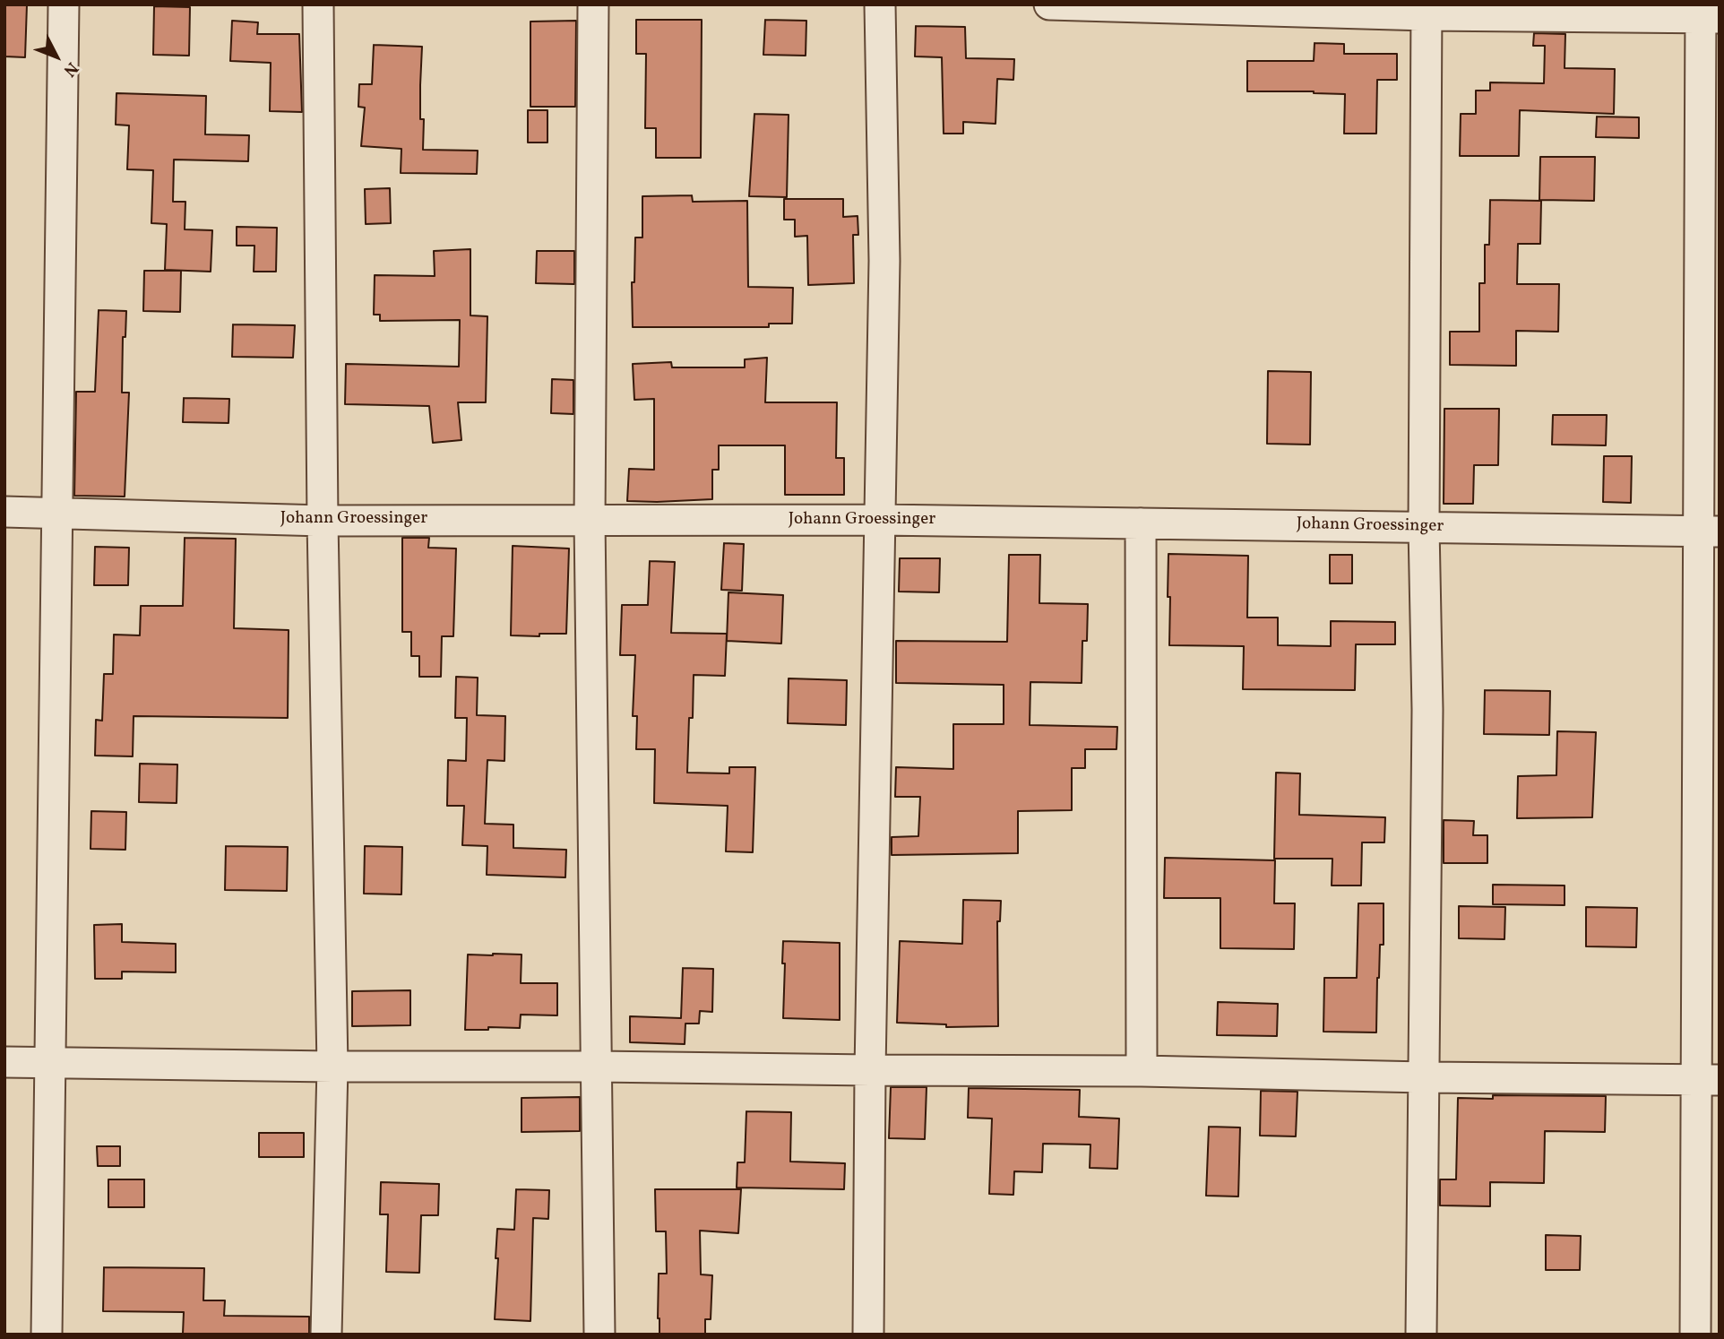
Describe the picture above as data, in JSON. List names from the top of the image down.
{
  "streets": {
    "street": ["Johann Groessinger"]
  },
  "north": "bottom right"
}
